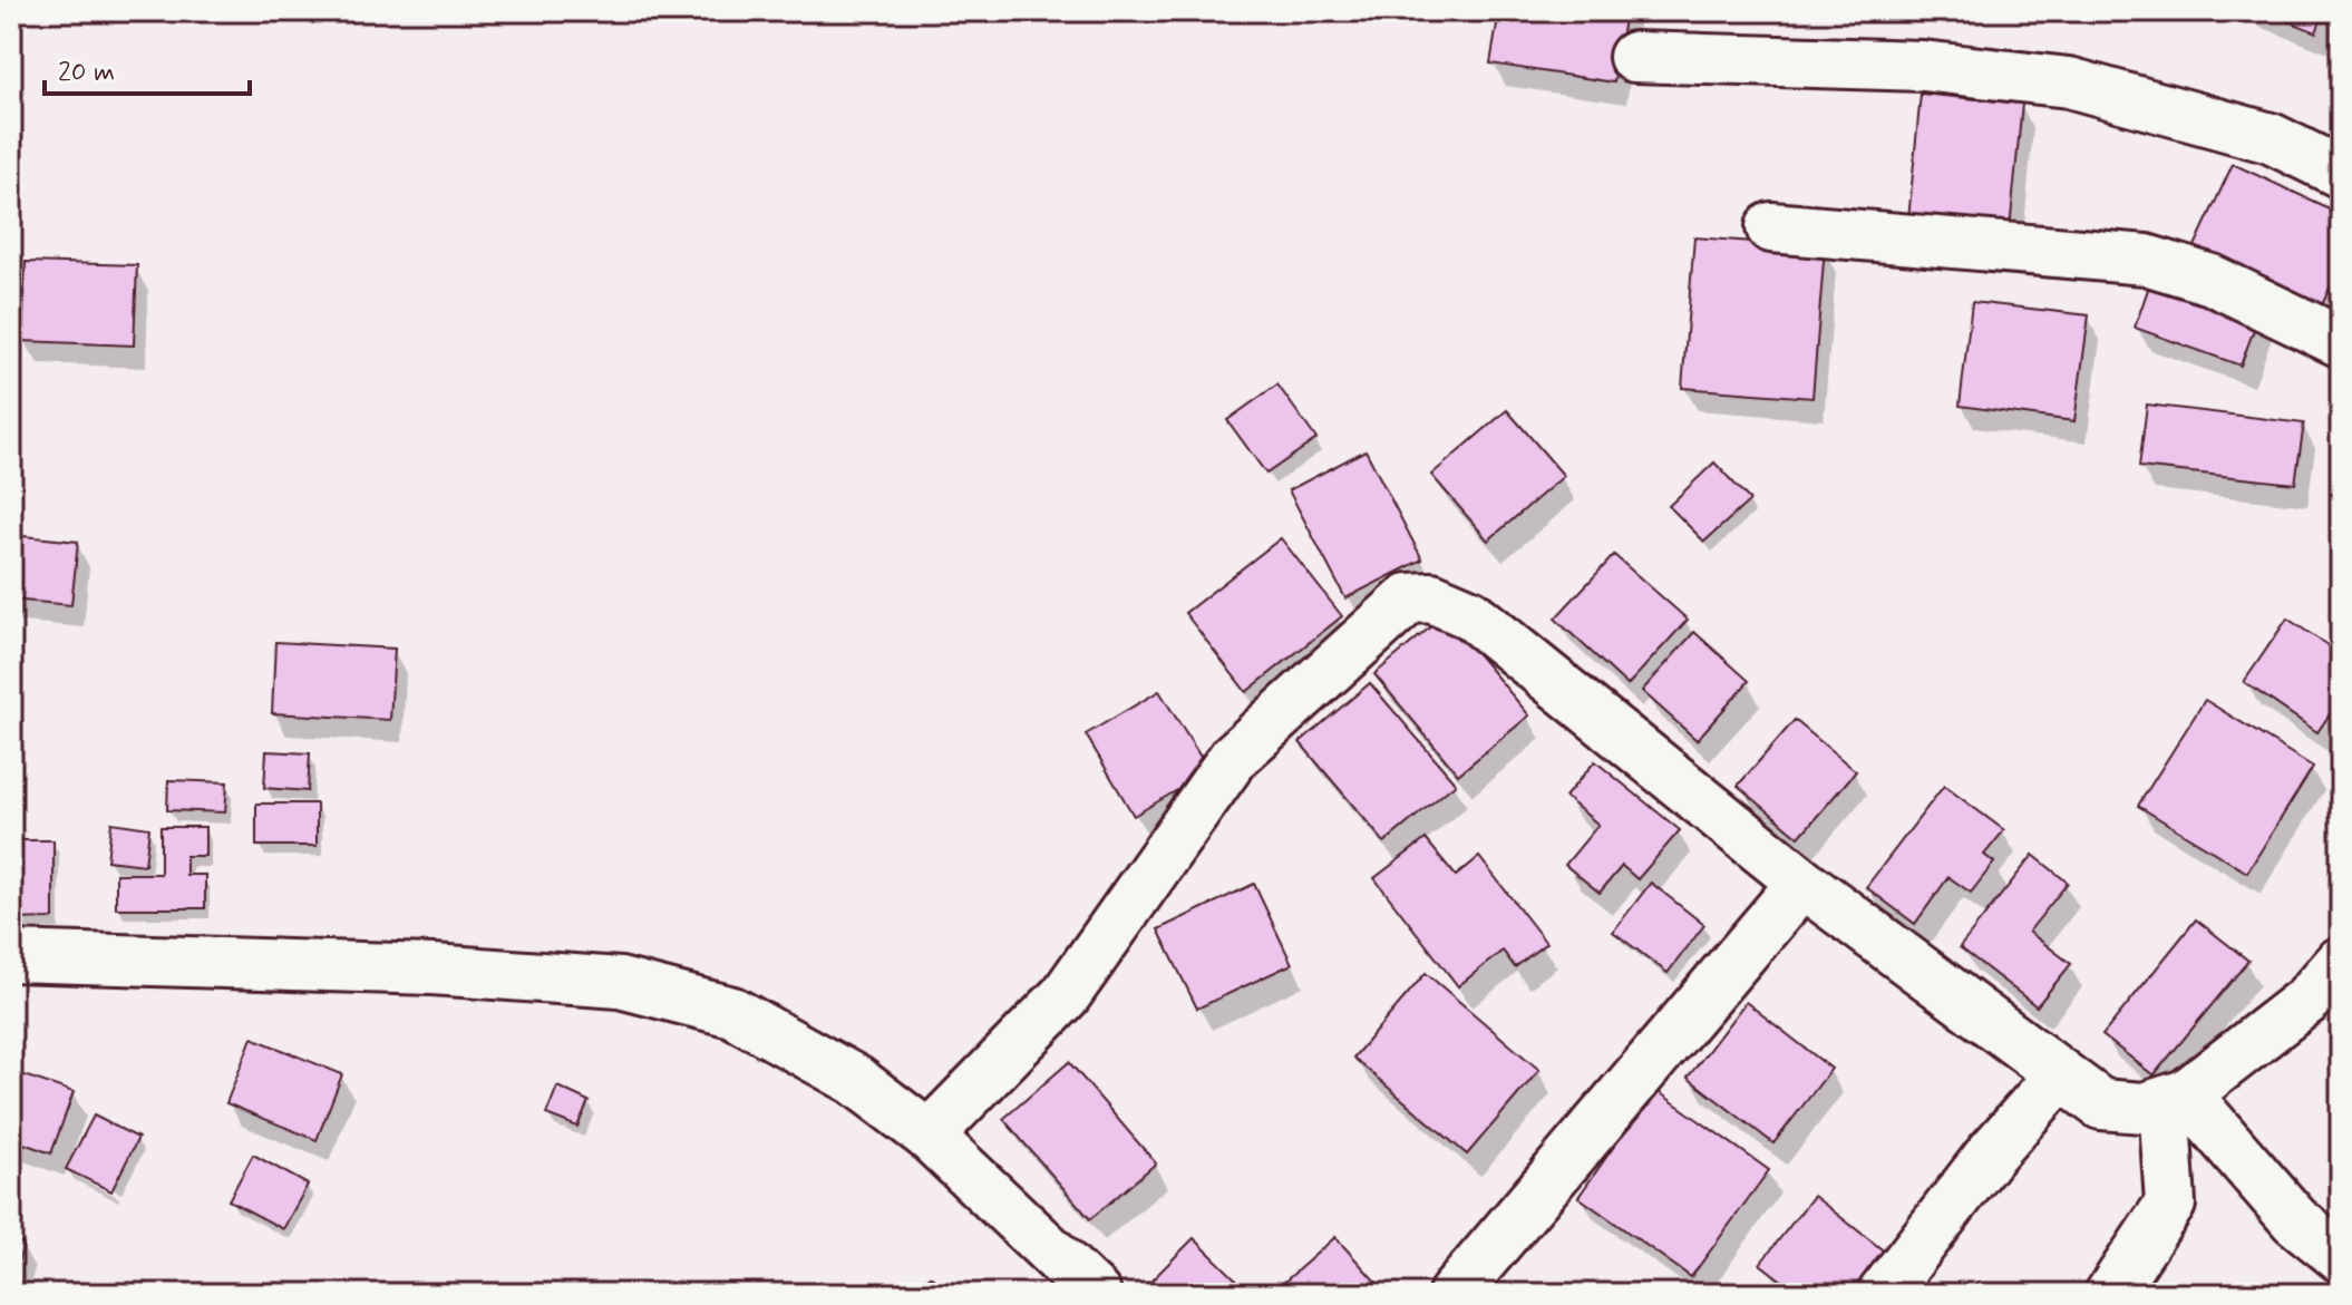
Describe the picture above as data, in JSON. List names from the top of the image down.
{
  "scale_bar": "20 m"
}
